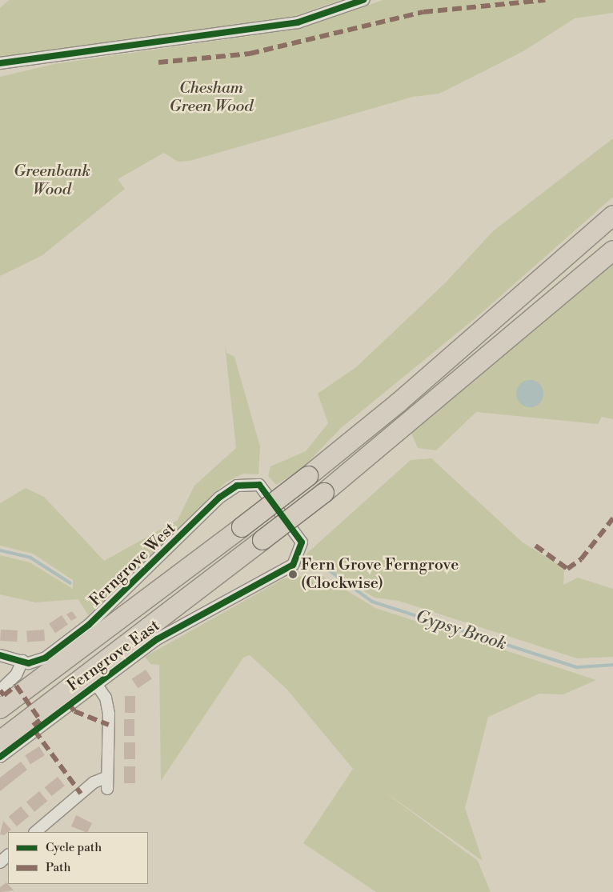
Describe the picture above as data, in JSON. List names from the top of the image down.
{
  "streets": {
    "street": ["Ferngrove West", "Ferngrove East"]
  },
  "crossings": [
    ["Ferngrove West", "Ferngrove East"]
  ],
  "water": ["Gypsy Brook"],
  "parks": ["Chesham Green Wood", "Greenbank Wood"],
  "places": ["Fern Grove Ferngrove (Clockwise)"],
  "legend": ["Cycle path", "Path"]
}
